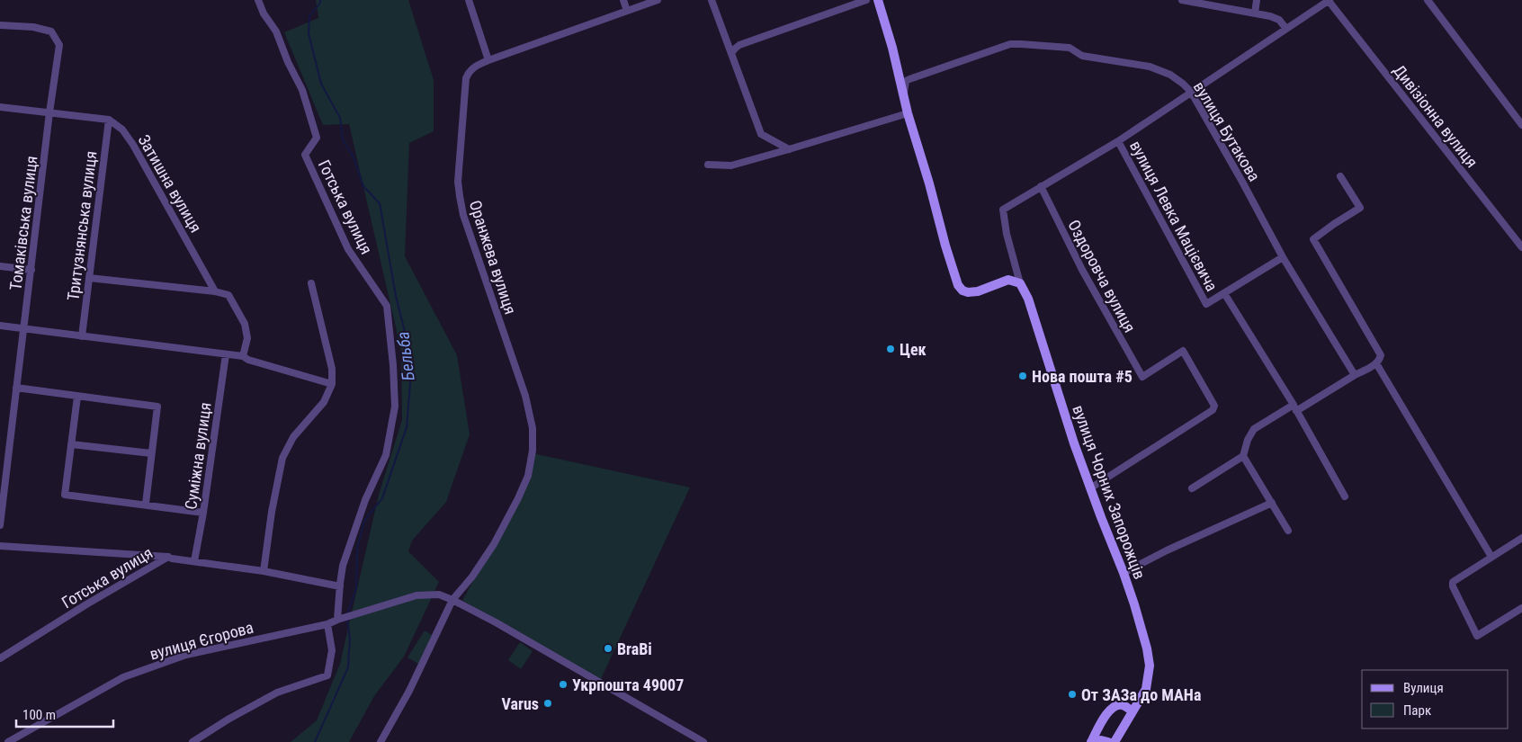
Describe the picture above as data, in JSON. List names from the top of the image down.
{
  "streets": {
    "street": [
      "Дивізіонна вулиця",
      "вулиця Бутакова",
      "Затишна вулиця",
      "Готська вулиця",
      "вулиця Левка Мацієвича",
      "Томаківська вулиця",
      "Тритузнянська вулиця",
      "Оранжева вулиця",
      "Оздоровча вулиця",
      "Суміжна вулиця",
      "вулиця Чорних Запорожців",
      "вулиця Єгорова"
    ]
  },
  "crossings": [
    ["Затишна вулиця", "Тритузнянська вулиця"],
    ["Готська вулиця", "Суміжна вулиця"],
    ["Готська вулиця", "вулиця Єгорова"],
    ["Оранжева вулиця", "вулиця Єгорова"],
    ["Оздоровча вулиця", "вулиця Чорних Запорожців"]
  ],
  "water": ["Бельба"],
  "places": [
    "Цек",
    "Нова пошта #5",
    "BraBi",
    "Укрпошта 49007",
    "От ЗАЗа до МАНа",
    "Varus"
  ],
  "legend": ["Вулиця", "Парк"],
  "scale_bar": "100 m"
}
